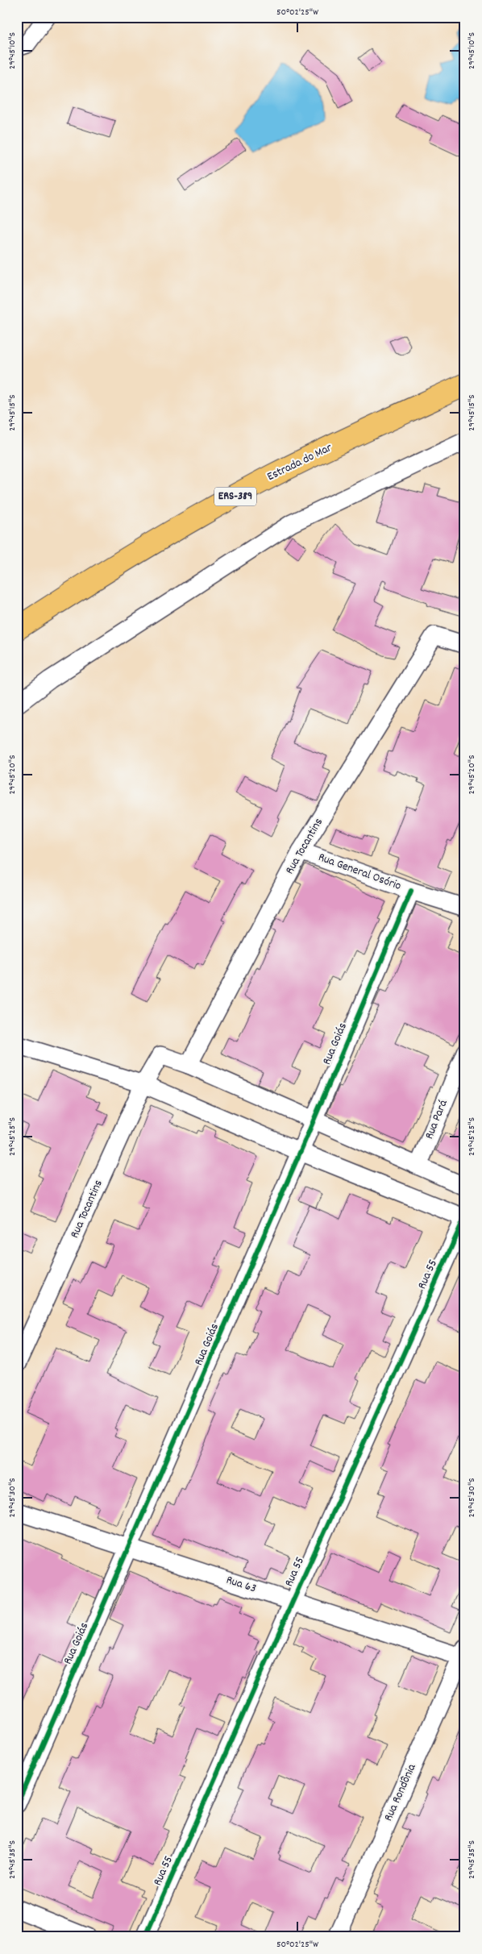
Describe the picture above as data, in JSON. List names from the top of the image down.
{
  "streets": {
    "main road": ["Estrada do Mar", "ERS-389"],
    "street": [
      "Rua Tocantins",
      "Rua General Osório",
      "Rua Goiás",
      "Rua Pará",
      "Rua 55",
      "Rua 63",
      "Rua Rondônia"
    ]
  },
  "crossings": [
    ["Rua Tocantins", "Rua General Osório"],
    ["Rua General Osório", "Rua Goiás"],
    ["Rua Goiás", "Rua 63"],
    ["Rua 55", "Rua 63"],
    ["Rua 63", "Rua Rondônia"]
  ],
  "coordinates": [
    "50°02'25\"W",
    "29°45'10\"S",
    "29°45'15\"S",
    "29°45'20\"S",
    "29°45'25\"S",
    "29°45'30\"S",
    "29°45'35\"S"
  ]
}
